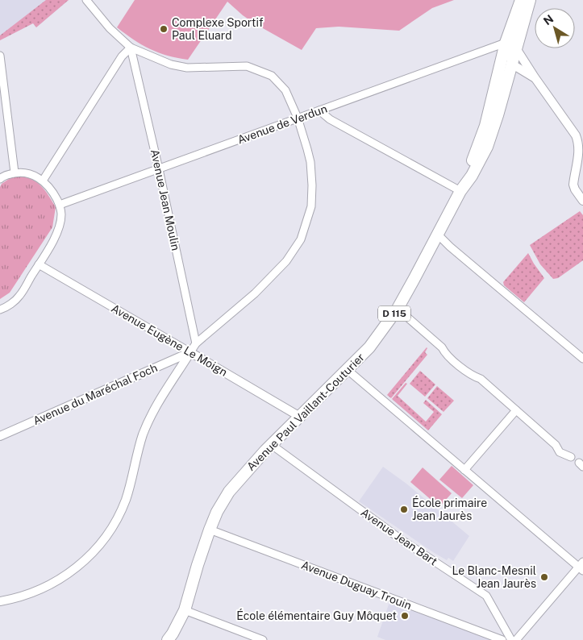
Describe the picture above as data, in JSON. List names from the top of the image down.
{
  "streets": {
    "main road": ["D 115", "Avenue Paul Vaillant-Couturier"],
    "street": [
      "Avenue de Verdun",
      "Avenue Jean Moulin",
      "Avenue Eugène Le Moign",
      "Avenue du Maréchal Foch",
      "Avenue Jean Bart",
      "Avenue Duguay Trouin"
    ]
  },
  "crossings": [
    ["Avenue de Verdun", "Avenue Jean Moulin"],
    ["Avenue de Verdun", "Avenue Paul Vaillant-Couturier"],
    ["Avenue Eugène Le Moign", "Avenue du Maréchal Foch"],
    ["Avenue Eugène Le Moign", "Avenue Paul Vaillant-Couturier"],
    ["Avenue Paul Vaillant-Couturier", "Avenue Jean Bart"],
    ["Avenue Paul Vaillant-Couturier", "Avenue Duguay Trouin"]
  ],
  "places": [
    "Complexe Sportif Paul Eluard",
    "École primaire Jean Jaurès",
    "Le Blanc-Mesnil Jean Jaurès",
    "École élémentaire Guy Môquet"
  ],
  "north": "top left"
}
